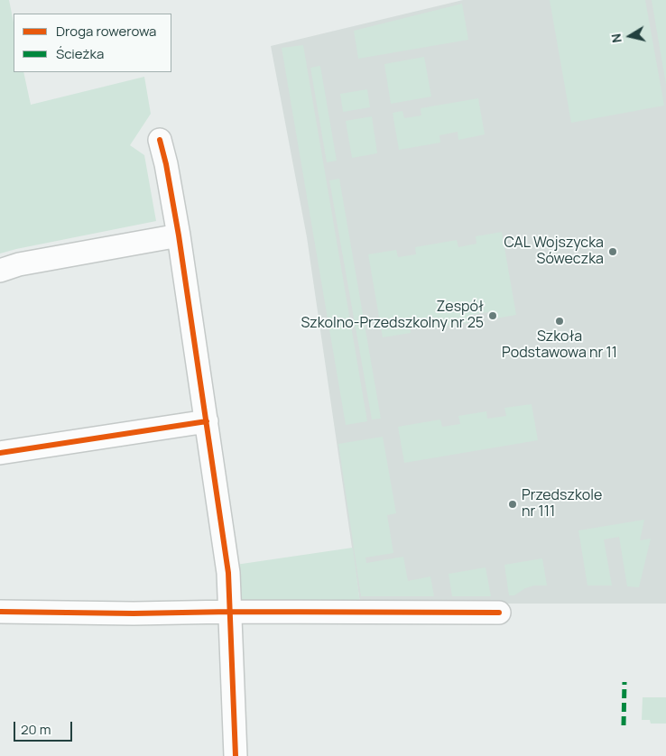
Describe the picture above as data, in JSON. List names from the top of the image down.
{
  "places": [
    "CAL Wojszycka Sóweczka",
    "Zespół Szkolno-Przedszkolny nr 25",
    "Szkoła Podstawowa nr 11",
    "Przedszkole nr 111"
  ],
  "legend": ["Droga rowerowa", "Ścieżka"],
  "scale_bar": "20 m",
  "north": "left"
}
